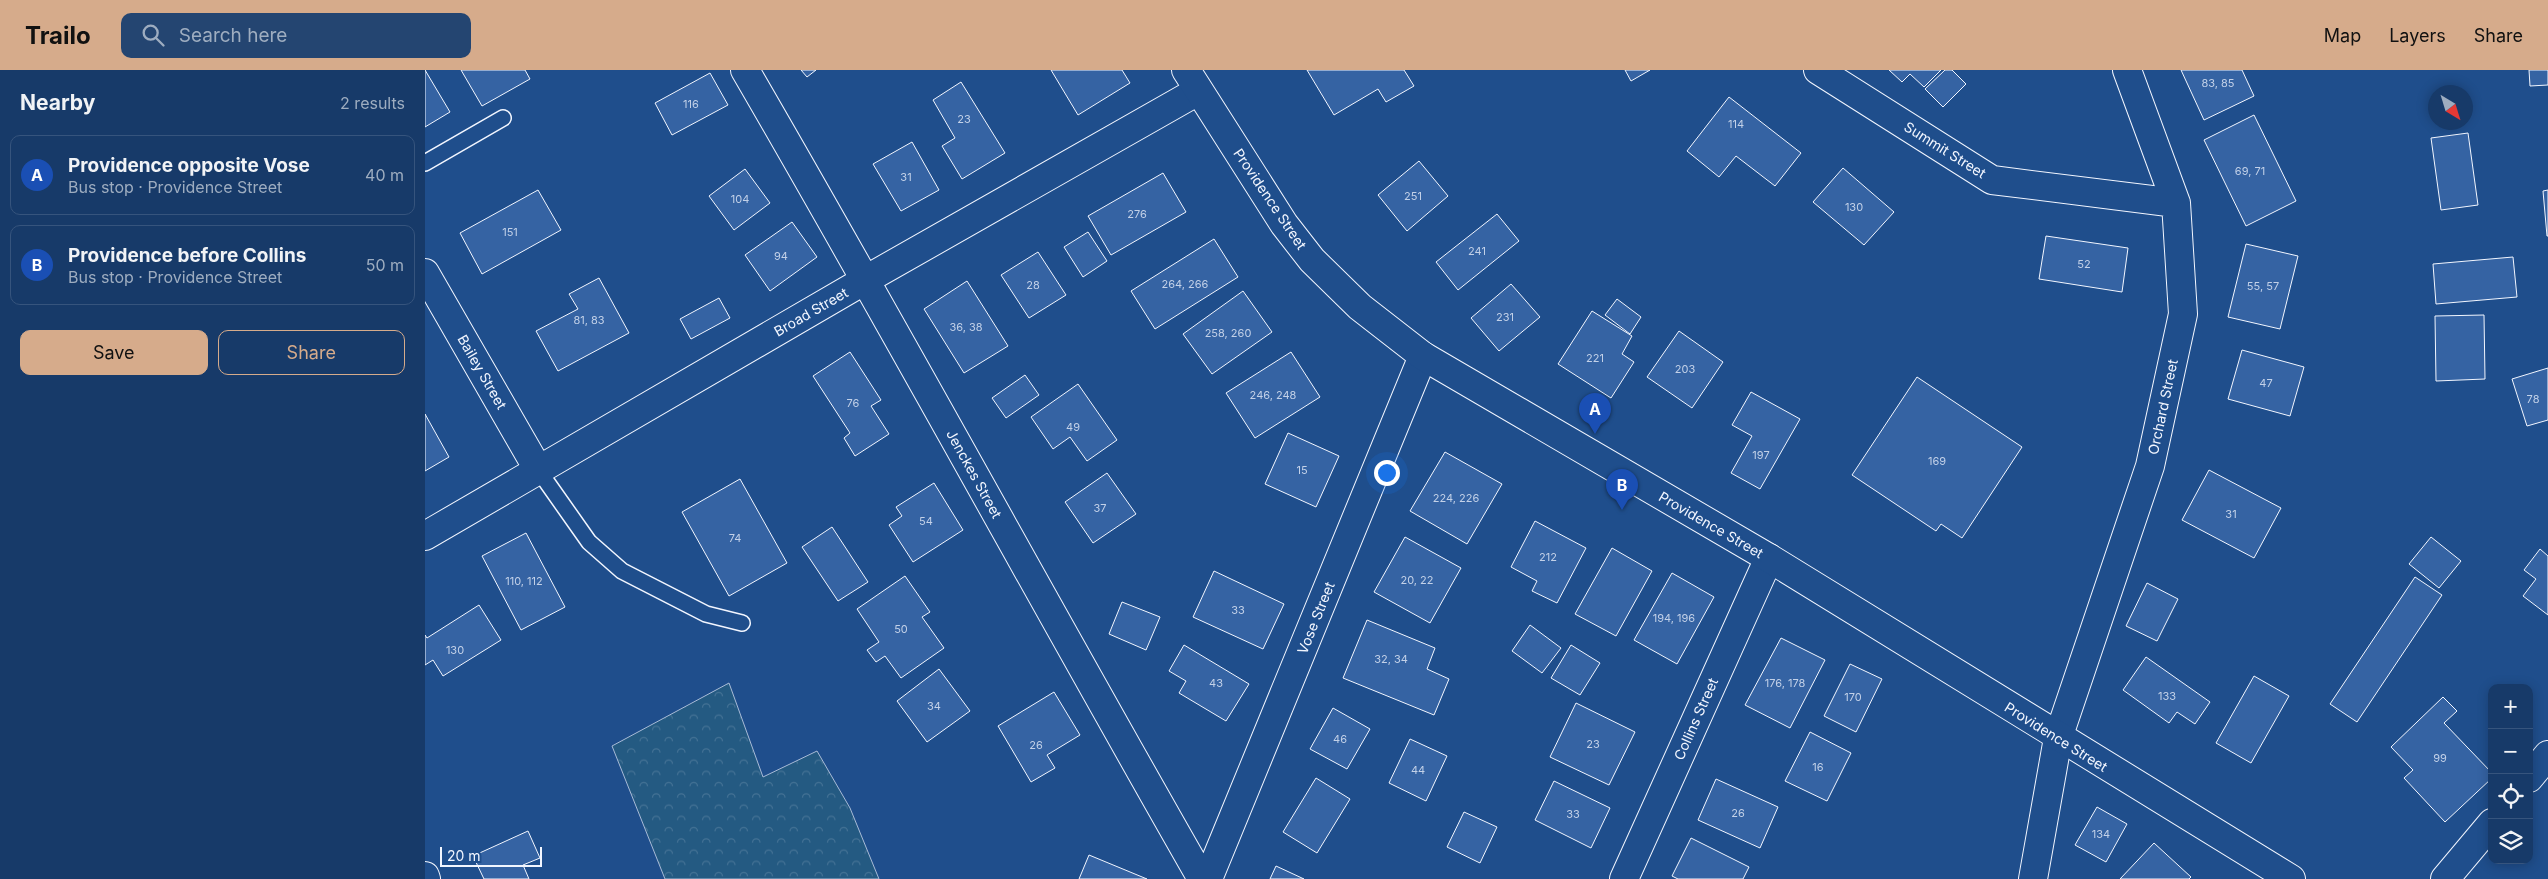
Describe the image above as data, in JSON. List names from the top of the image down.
{
  "streets": {
    "street": [
      "Summit Street",
      "Providence Street",
      "Broad Street",
      "Bailey Street",
      "Orchard Street",
      "Jenckes Street",
      "Vose Street",
      "Collins Street"
    ]
  },
  "crossings": [
    ["Summit Street", "Orchard Street"],
    ["Providence Street", "Broad Street"],
    ["Providence Street", "Orchard Street"],
    ["Providence Street", "Vose Street"],
    ["Providence Street", "Collins Street"],
    ["Broad Street", "Bailey Street"],
    ["Broad Street", "Jenckes Street"]
  ],
  "house_numbers": [
    "83, 85",
    "116",
    "23",
    "114",
    "69, 71",
    "31",
    "251",
    "104",
    "130",
    "276",
    "151",
    "241",
    "94",
    "52",
    "264, 266",
    "28",
    "55, 57",
    "231",
    "81, 83",
    "36, 38",
    "258, 260",
    "221",
    "203",
    "47",
    "246, 248",
    "78",
    "76",
    "49",
    "197",
    "169",
    "15",
    "224, 226",
    "37",
    "31",
    "54",
    "74",
    "212",
    "20, 22",
    "110, 112",
    "33",
    "194, 196",
    "50",
    "130",
    "32, 34",
    "43",
    "176, 178",
    "133",
    "170",
    "34",
    "46",
    "23",
    "26",
    "99",
    "16",
    "44",
    "26",
    "33",
    "134"
  ],
  "scale_bar": "20 m",
  "north": "bottom right",
  "page": {
    "header": "Trailo",
    "search": "Search here",
    "nav": ["Map", "Layers", "Share"],
    "heading": ["Nearby", "2 results"],
    "list": [
      {
        "mark": "A",
        "name": "Providence opposite Vose",
        "note": "Bus stop · Providence Street",
        "value": "40 m"
      },
      {
        "mark": "B",
        "name": "Providence before Collins",
        "note": "Bus stop · Providence Street",
        "value": "50 m"
      }
    ],
    "buttons": ["Save", "Share"],
    "pins": ["A", "B"],
    "map_buttons": ["+", "−"],
    "scale": "20 m"
  }
}
